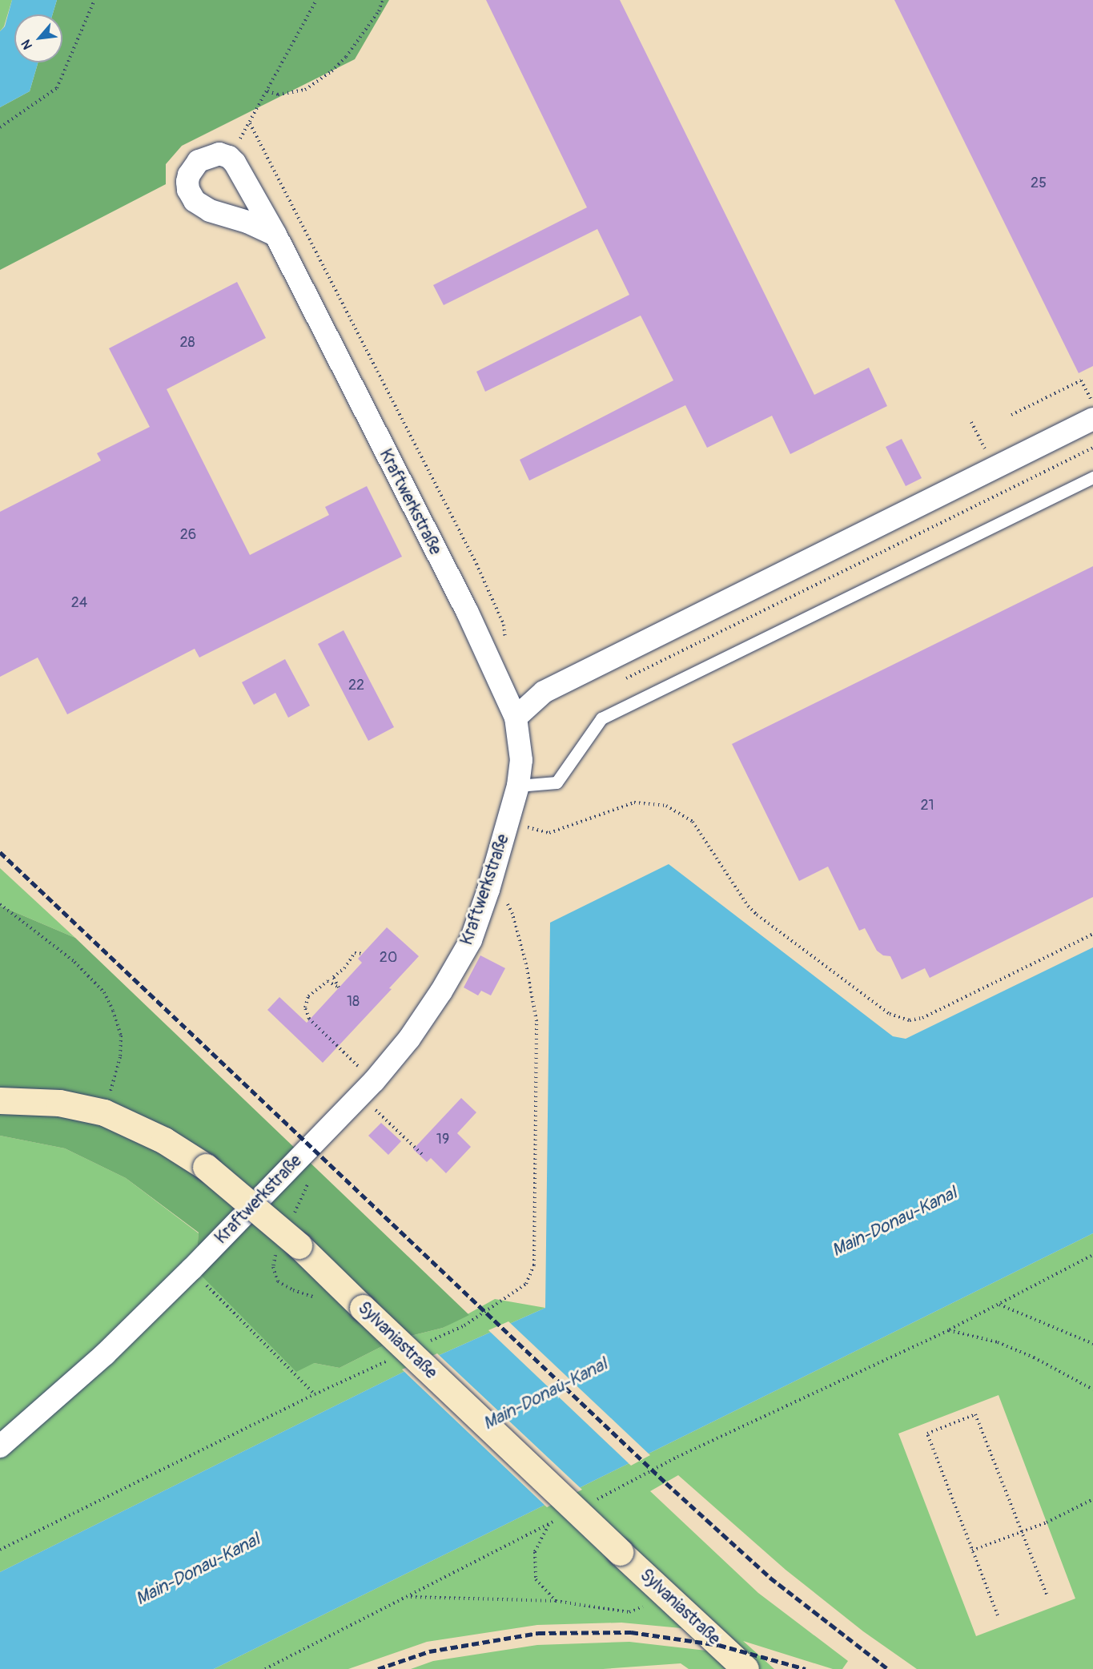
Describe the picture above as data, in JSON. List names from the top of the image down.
{
  "streets": {
    "street": ["Kraftwerkstraße", "Sylvaniastraße"]
  },
  "water": ["Main-Donau-Kanal"],
  "house_numbers": [
    "25",
    "28",
    "26",
    "24",
    "22",
    "21",
    "20",
    "18",
    "19"
  ],
  "north": "bottom left"
}
